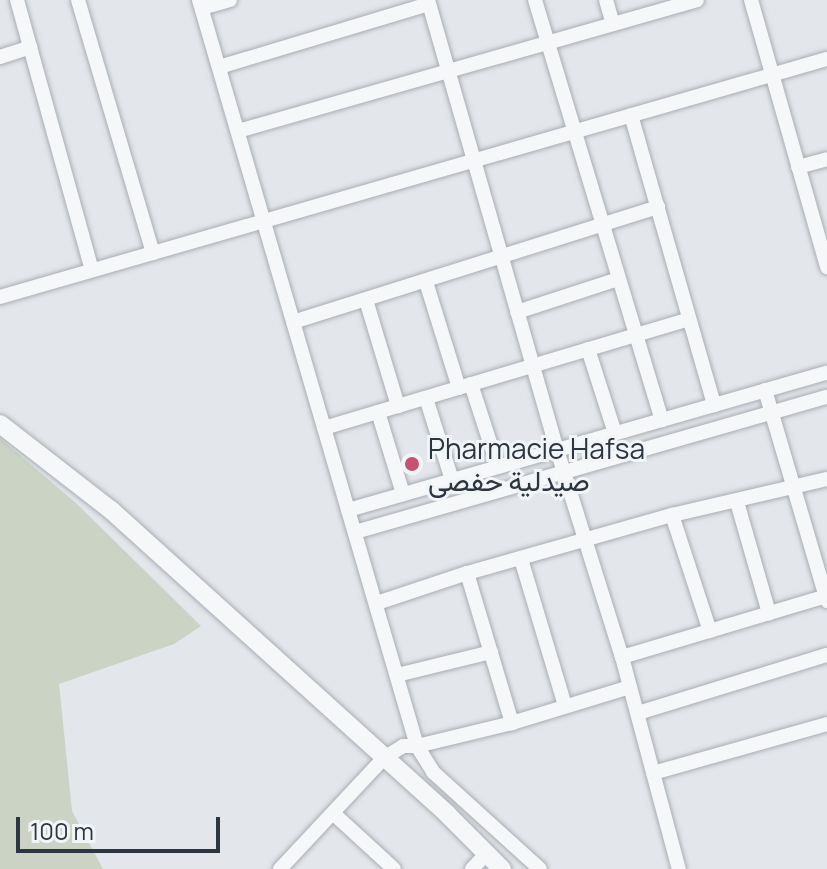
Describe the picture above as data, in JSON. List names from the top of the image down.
{
  "places": ["Pharmacie Hafsa صيدلية حفصى"],
  "scale_bar": "100 m"
}
